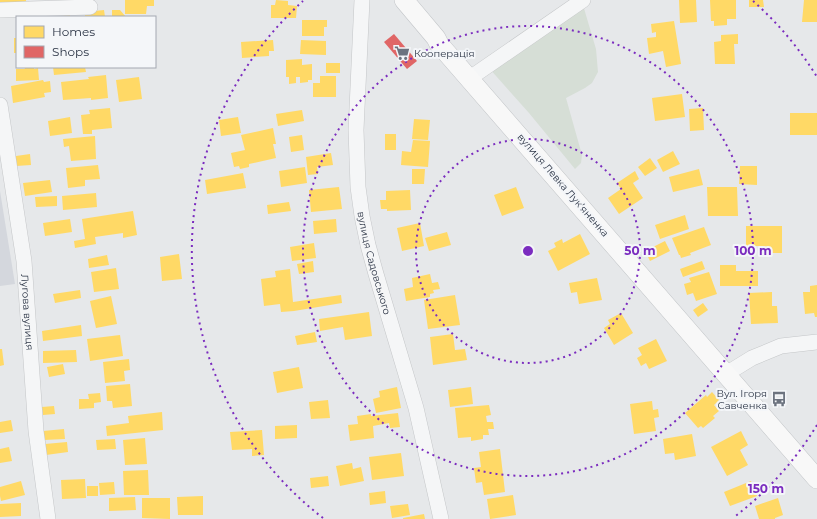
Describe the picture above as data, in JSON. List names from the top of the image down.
{
  "streets": {
    "main road": ["вулиця Левка Лукʼяненка"],
    "street": ["вулиця Садовського", "Лугова вулиця"]
  },
  "places": {
    "supermarket": ["Кооперація"],
    "bus stop": ["Вул. Ігоря Савченка"]
  },
  "legend": ["Homes", "Shops"],
  "rings": ["50 m", "100 m", "150 m"]
}
